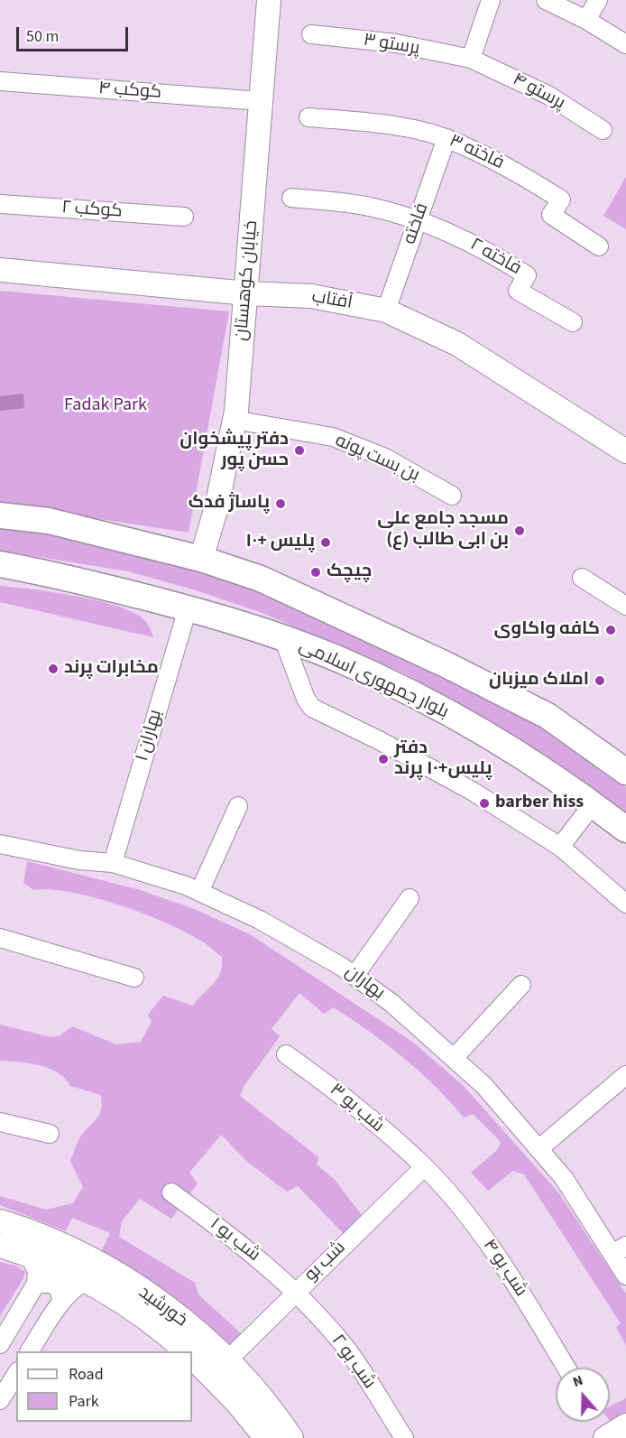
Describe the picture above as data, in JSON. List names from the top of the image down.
{
  "streets": {
    "main road": ["بلوار جمهوری اسلامی"],
    "street": [
      "پرستو ۳",
      "کوکب ۴",
      "پرستو ۴",
      "فاخته ۳",
      "کوکب ۲",
      "فاخته",
      "فاخته ۲",
      "خیابان کوهستان",
      "آفتاب",
      "بن بست پونه",
      "بهاران ۱",
      "بهاران",
      "شب بو ۳",
      "شب بو ۱",
      "شب بو",
      "شب بو ۴",
      "خورشید",
      "شب بو ۲"
    ]
  },
  "crossings": [
    ["پرستو ۳", "پرستو ۴"],
    ["کوکب ۴", "خیابان کوهستان"],
    ["فاخته ۳", "فاخته"],
    ["فاخته", "فاخته ۲"],
    ["فاخته", "آفتاب"],
    ["خیابان کوهستان", "آفتاب"],
    ["خیابان کوهستان", "بن بست پونه"],
    ["بلوار جمهوری اسلامی", "بهاران ۱"],
    ["بهاران ۱", "بهاران"],
    ["شب بو ۳", "شب بو"],
    ["شب بو ۳", "شب بو ۴"],
    ["شب بو ۱", "شب بو"],
    ["شب بو ۱", "شب بو ۲"],
    ["شب بو", "شب بو ۴"],
    ["شب بو", "خورشید"],
    ["شب بو", "شب بو ۲"]
  ],
  "parks": ["Fadak Park"],
  "places": [
    "دفتر پیشخوان حسن پور",
    "پاساژ فدک",
    "مسجد جامع علی بن ابی طالب (ع)",
    "پلیس +۱۰",
    "چیچک",
    "کافه واکاوی",
    "مخابرات پرند",
    "املاک میزبان",
    "دفتر پلیس+۱۰ پرند",
    "barber hiss"
  ],
  "legend": ["Road", "Park"],
  "scale_bar": "50 m",
  "north": "top"
}
